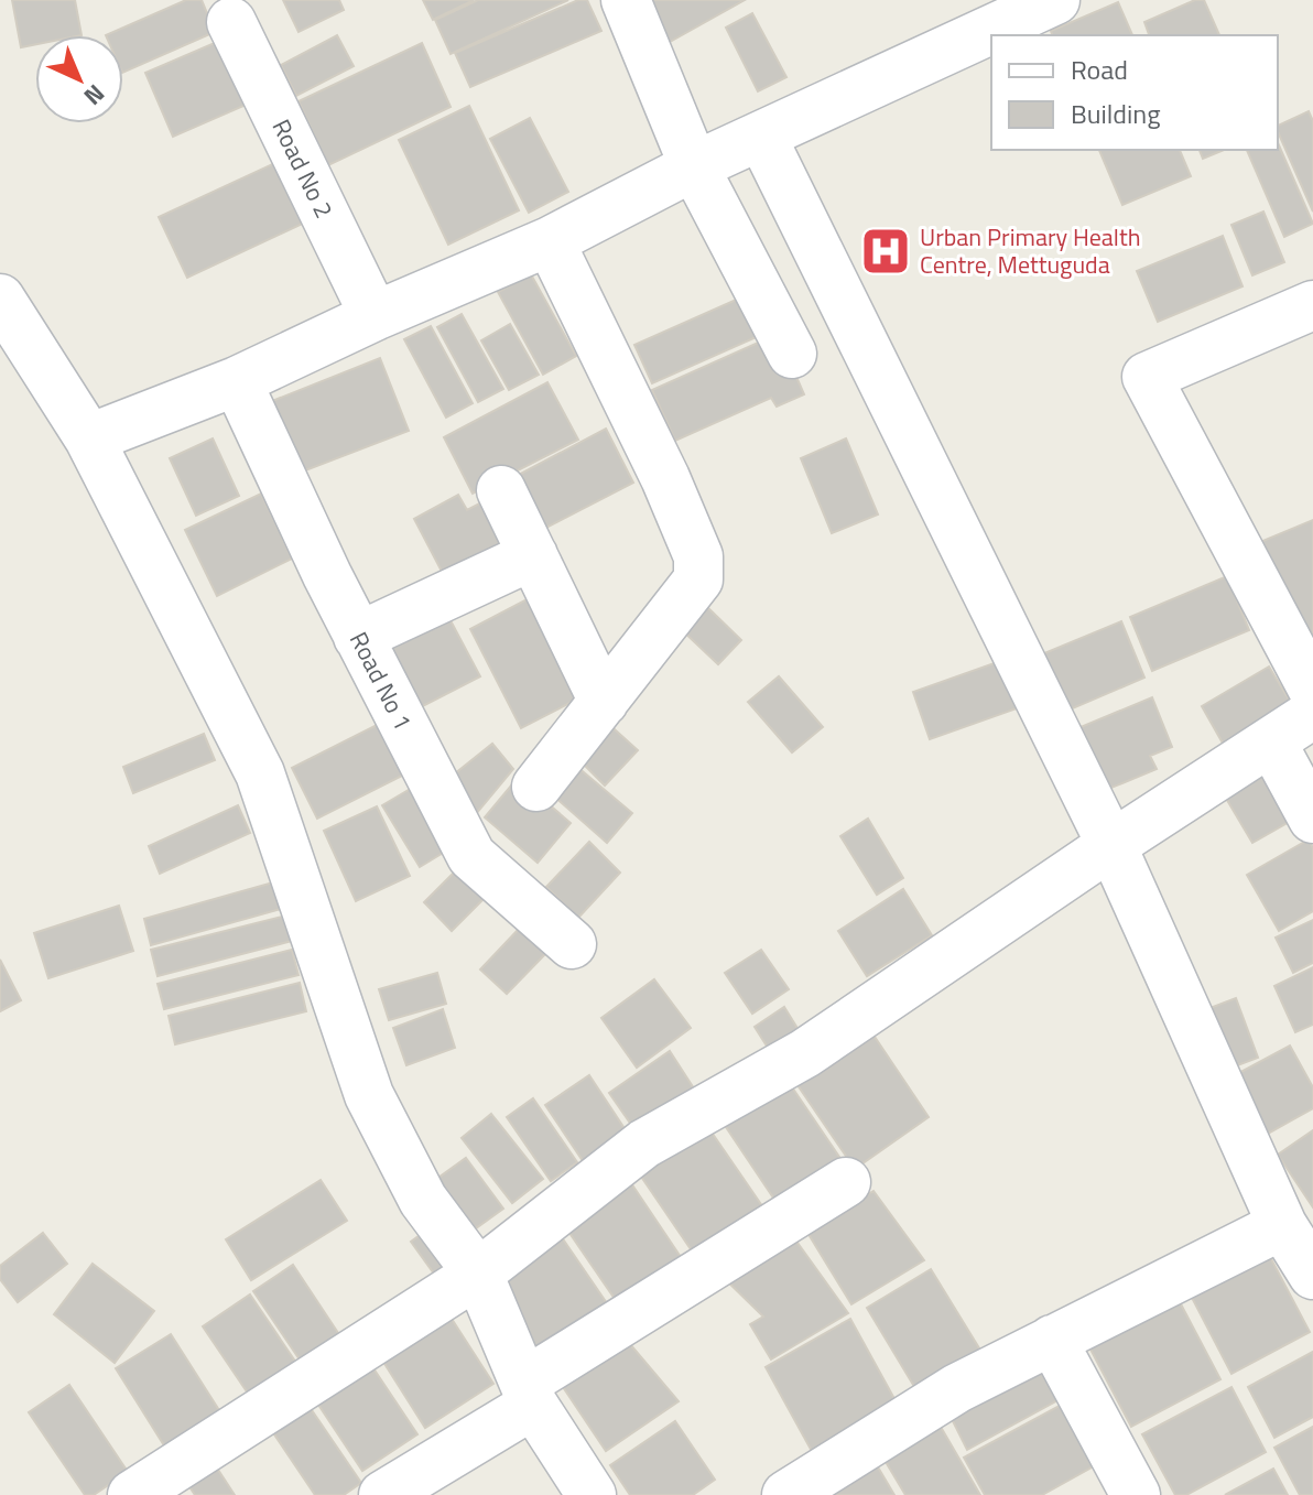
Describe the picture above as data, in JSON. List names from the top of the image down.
{
  "streets": {
    "street": ["Road No 2", "Road No 1"]
  },
  "places": {
    "hospital": ["Urban Primary Health Centre, Mettuguda"]
  },
  "legend": ["Road", "Building"],
  "north": "bottom right"
}
